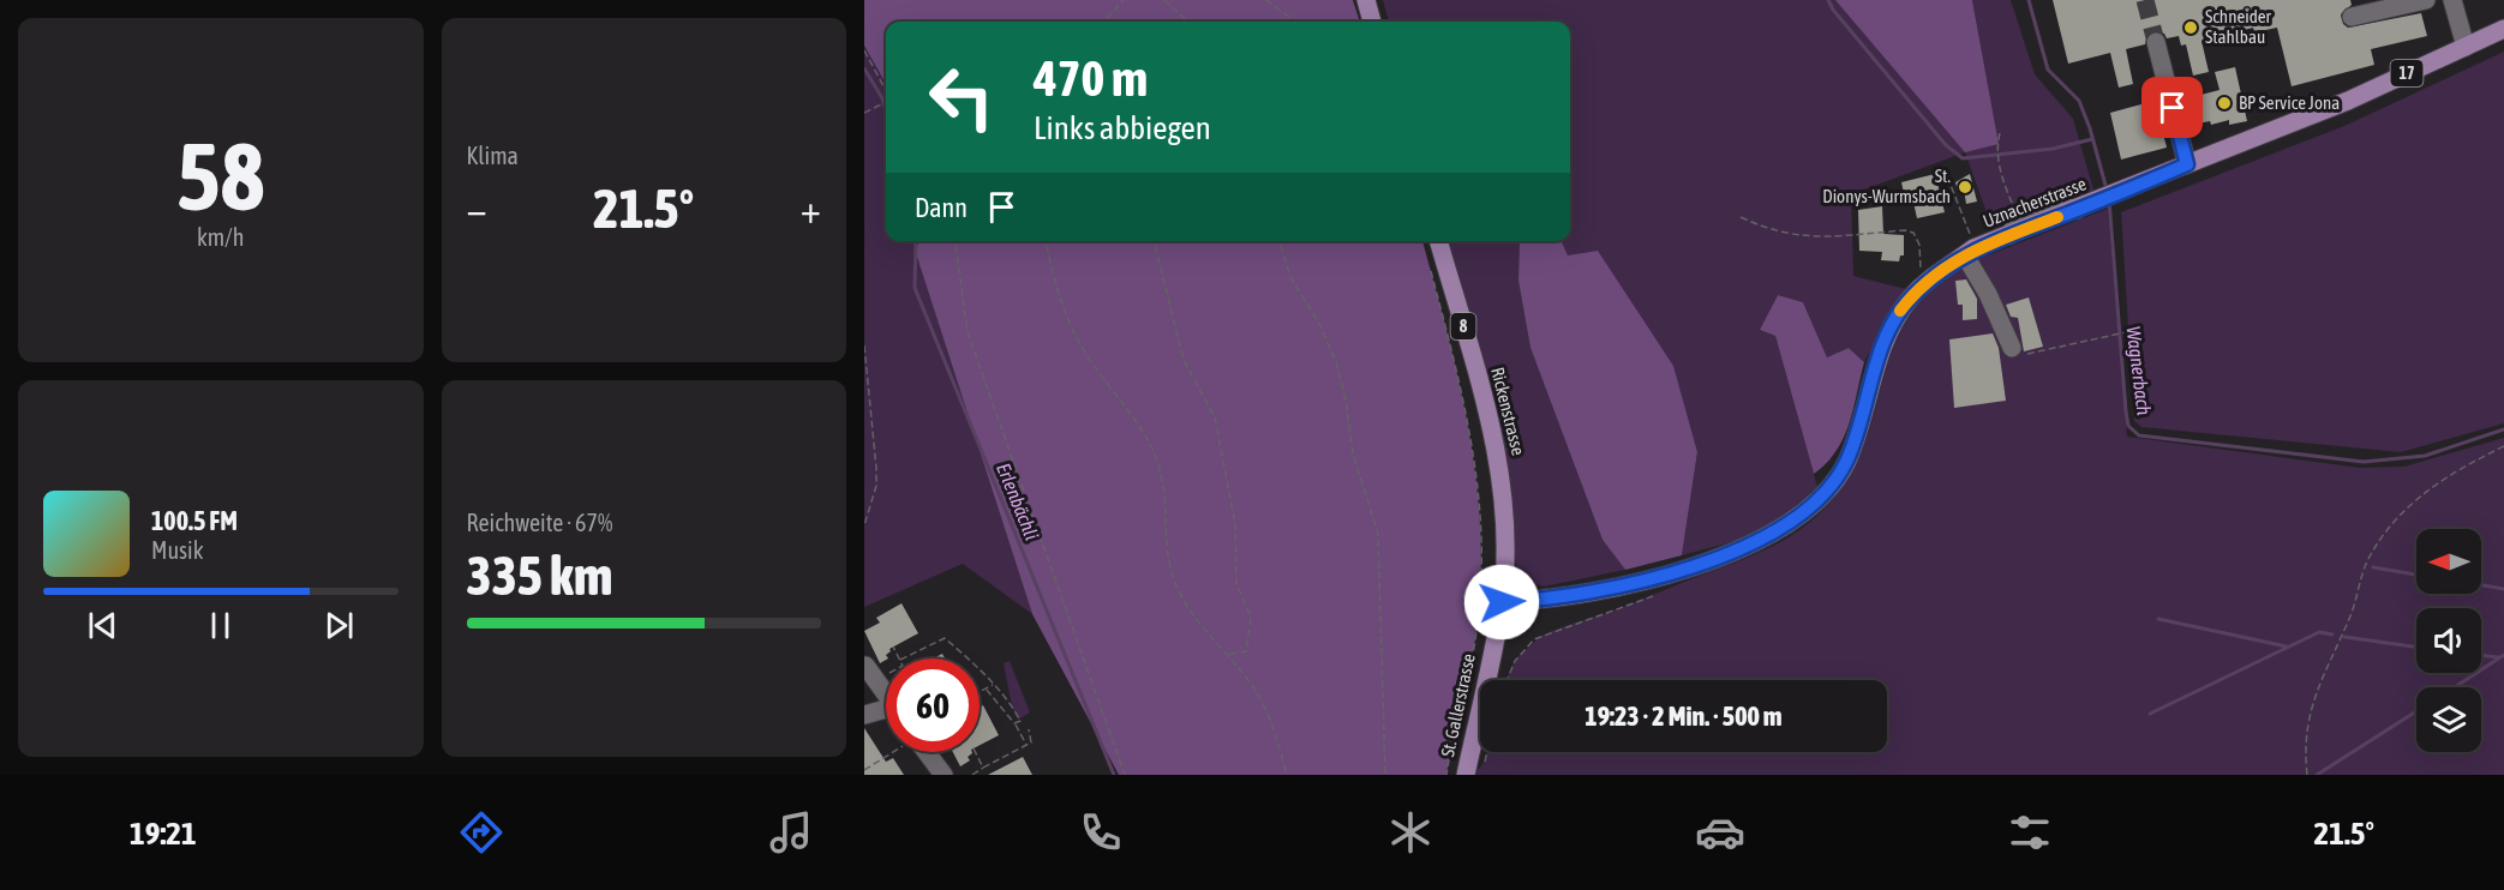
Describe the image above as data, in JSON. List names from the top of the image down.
{
  "streets": {
    "main road": [
      "17",
      "Uznacherstrasse",
      "8",
      "Rickenstrasse",
      "St. Gallerstrasse"
    ]
  },
  "crossings": [
    ["Uznacherstrasse", "Rickenstrasse"],
    ["Uznacherstrasse", "St. Gallerstrasse"],
    ["Rickenstrasse", "St. Gallerstrasse"]
  ],
  "water": ["Wagnerbach", "Erlenbächli"],
  "places": ["Schneider Stahlbau", "BP Service Jona", "St. Dionys-Wurmsbach"],
  "north": "left",
  "page": {
    "tile": [
      ["58", "km/h"],
      "Klima",
      ["Reichweite · 67%", "335 km"]
    ],
    "turn": ["470 m", "Links abbiegen"],
    "then": "Dann",
    "heat": ["−", "21.5°", "+"],
    "song": ["100.5 FM", "Musik"],
    "limit": "60",
    "trip": "19:23 · 2 Min. · 500 m",
    "tabs": ["19:21", "21.5°"]
  }
}
